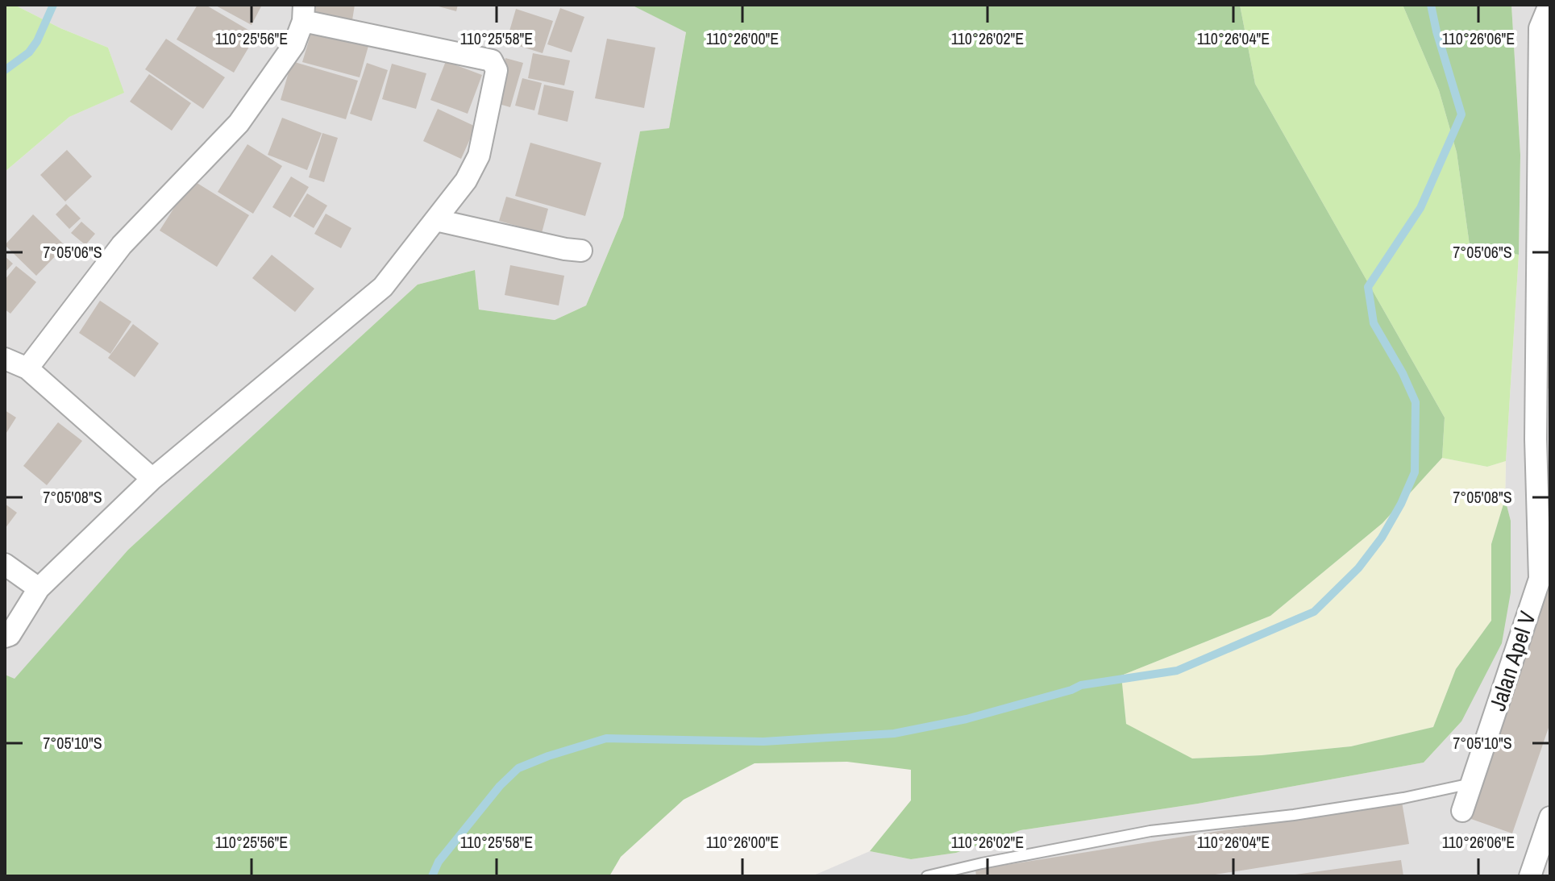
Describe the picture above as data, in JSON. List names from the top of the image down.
{
  "streets": {
    "street": ["Jalan Apel V"]
  },
  "coordinates": [
    "110°25'56\"E",
    "110°25'58\"E",
    "110°26'00\"E",
    "110°26'02\"E",
    "110°26'04\"E",
    "110°26'06\"E",
    "7°05'06\"S",
    "7°05'08\"S",
    "7°05'10\"S"
  ]
}
